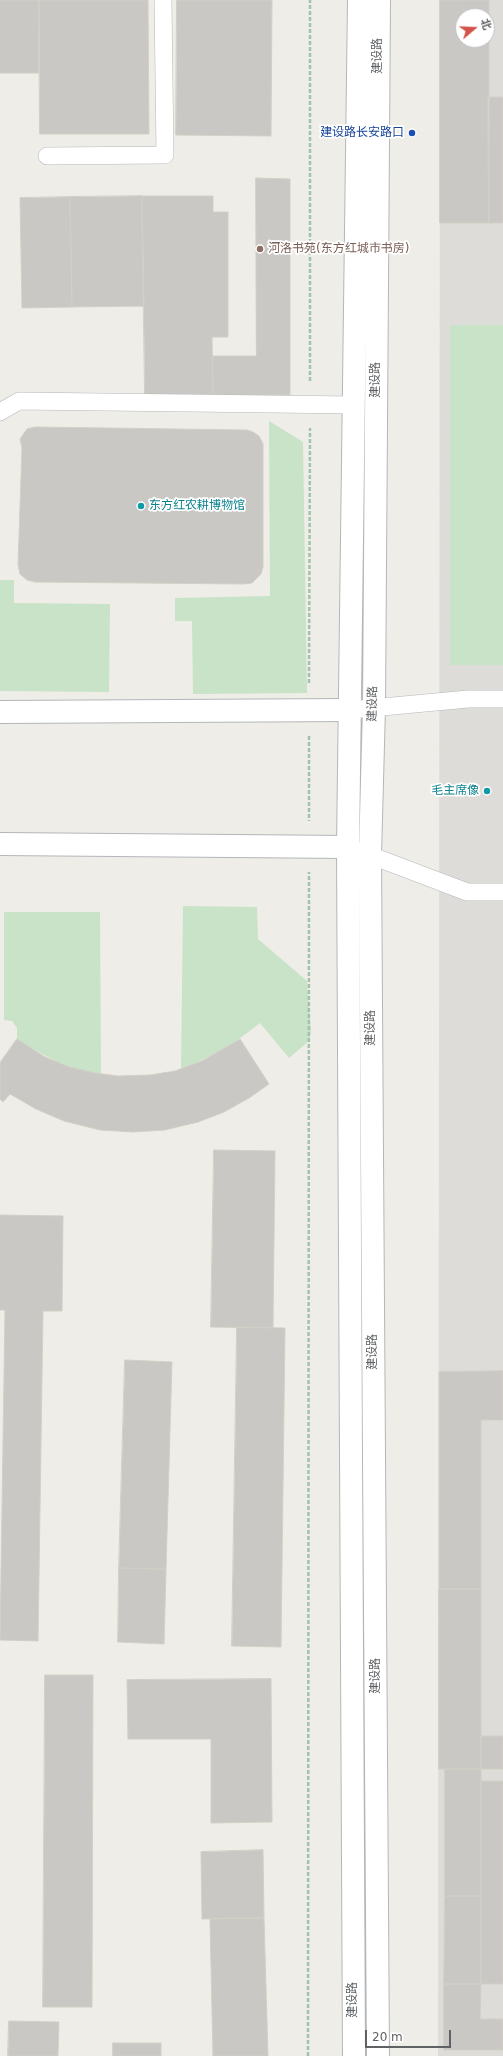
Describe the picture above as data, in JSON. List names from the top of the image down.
{
  "streets": {
    "street": ["建设路"]
  },
  "places": [
    "建设路长安路口",
    "河洛书苑(东方红城市书房)",
    "东方红农耕博物馆",
    "毛主席像"
  ],
  "scale_bar": "20 m",
  "north": "right"
}
